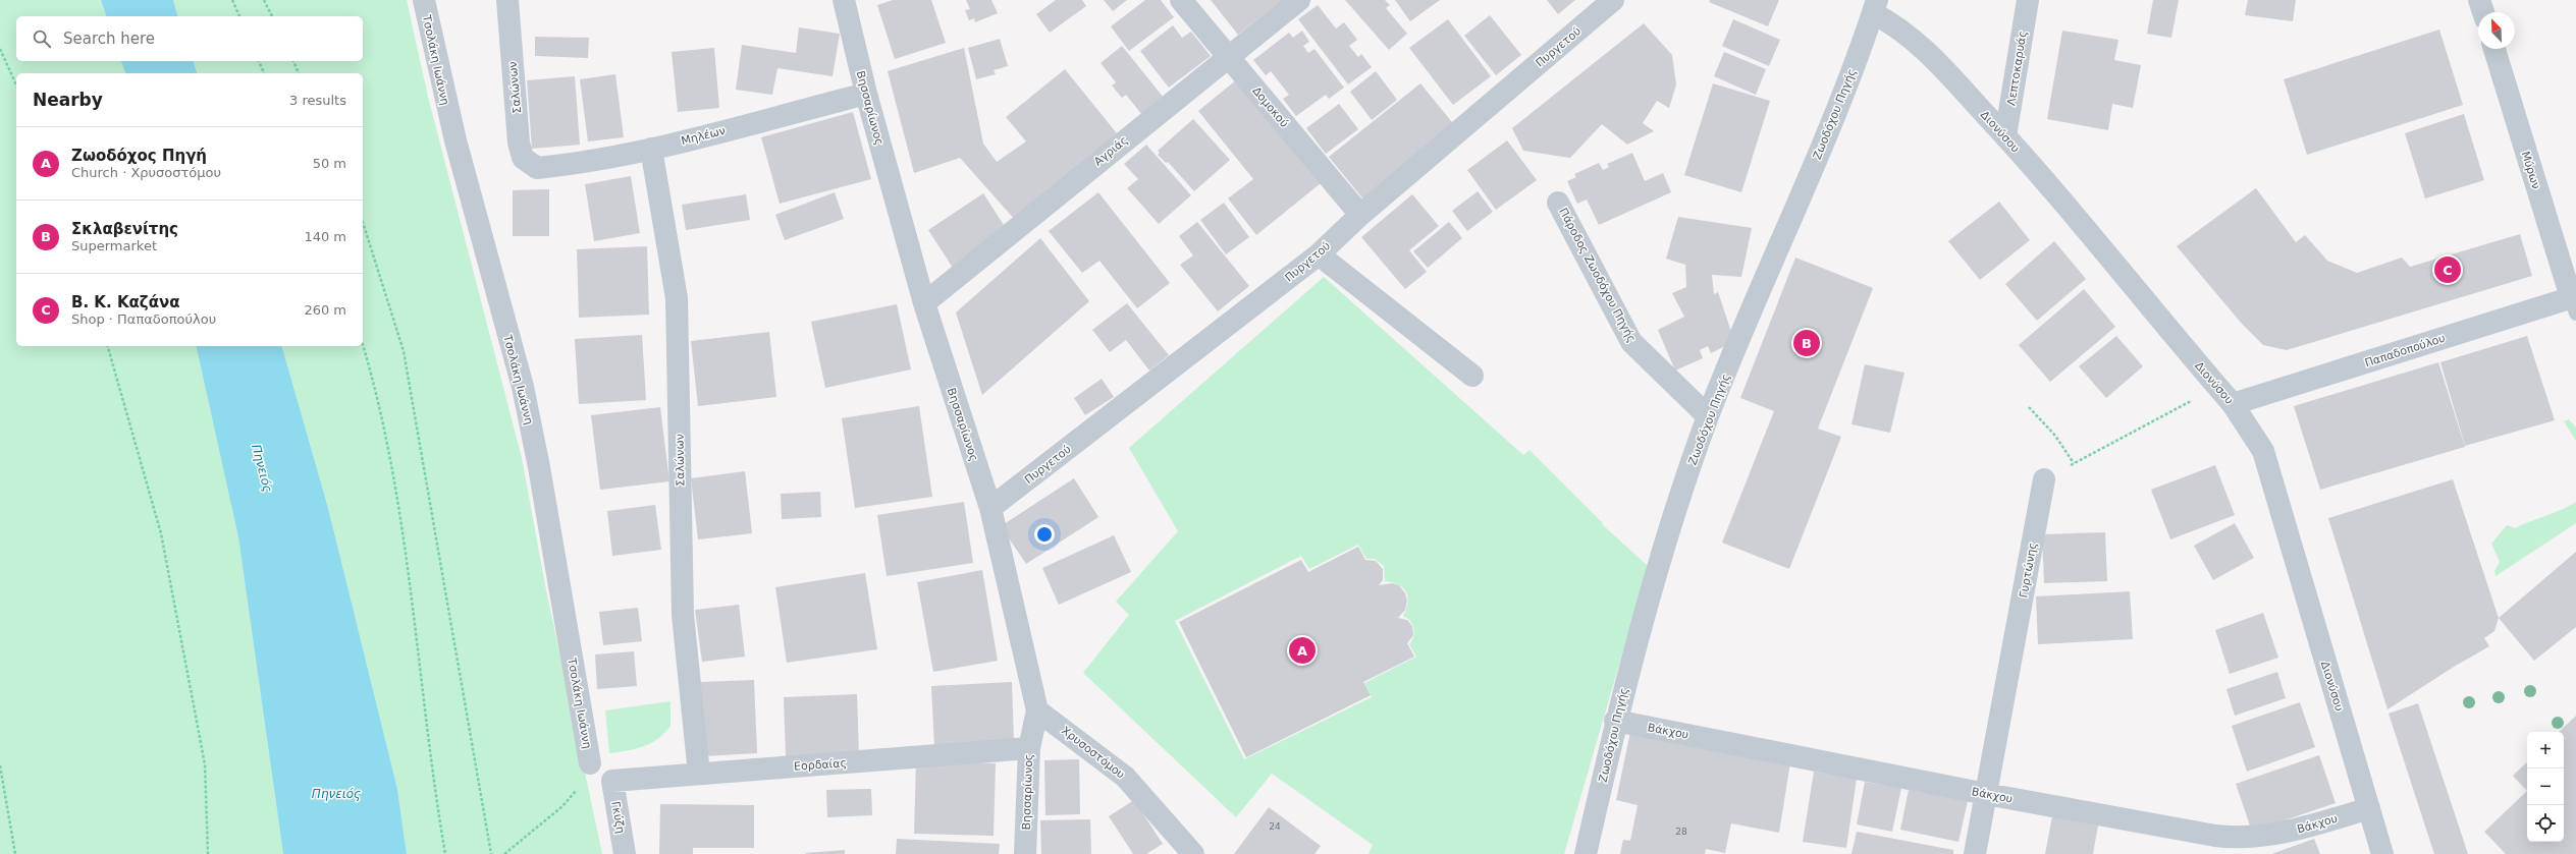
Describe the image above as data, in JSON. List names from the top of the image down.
{
  "streets": {
    "street": [
      "Πυργετού",
      "Τσολάκη Ιωάννη",
      "Λεπτοκαρυάς",
      "Σαλώνων",
      "Δομοκού",
      "Βησσαρίωνος",
      "Ζωοδόχου Πηγής",
      "Διονύσου",
      "Μηλέων",
      "Αγριάς",
      "Μύρων",
      "Πάροδος Ζωοδόχου Πηγής",
      "Παπαδοπούλου",
      "Γυρτώνης",
      "Βάκχου",
      "Χρυσοστόμου",
      "Εορδαίας",
      "Γκύζη"
    ]
  },
  "crossings": [
    ["Πυργετού", "Δομοκού"],
    ["Πυργετού", "Βησσαρίωνος"],
    ["Λεπτοκαρυάς", "Διονύσου"],
    ["Σαλώνων", "Μηλέων"],
    ["Σαλώνων", "Εορδαίας"],
    ["Δομοκού", "Αγριάς"],
    ["Βησσαρίωνος", "Μηλέων"],
    ["Βησσαρίωνος", "Αγριάς"],
    ["Βησσαρίωνος", "Χρυσοστόμου"],
    ["Βησσαρίωνος", "Εορδαίας"],
    ["Ζωοδόχου Πηγής", "Διονύσου"],
    ["Ζωοδόχου Πηγής", "Πάροδος Ζωοδόχου Πηγής"],
    ["Ζωοδόχου Πηγής", "Βάκχου"],
    ["Διονύσου", "Παπαδοπούλου"],
    ["Διονύσου", "Βάκχου"],
    ["Μύρων", "Παπαδοπούλου"],
    ["Γυρτώνης", "Βάκχου"],
    ["Εορδαίας", "Γκύζη"]
  ],
  "water": ["Πηνειός"],
  "house_numbers": ["24", "28"],
  "north": "top left",
  "page": {
    "search": "Search here",
    "heading": ["Nearby", "3 results"],
    "list": [
      {
        "mark": "A",
        "name": "Ζωοδόχος Πηγή",
        "note": "Church · Χρυσοστόμου",
        "value": "50 m"
      },
      {
        "mark": "B",
        "name": "Σκλαβενίτης",
        "note": "Supermarket",
        "value": "140 m"
      },
      {
        "mark": "C",
        "name": "Β. Κ. Καζάνα",
        "note": "Shop · Παπαδοπούλου",
        "value": "260 m"
      }
    ],
    "pins": ["C", "B", "A"],
    "map_buttons": ["+", "−"]
  }
}
